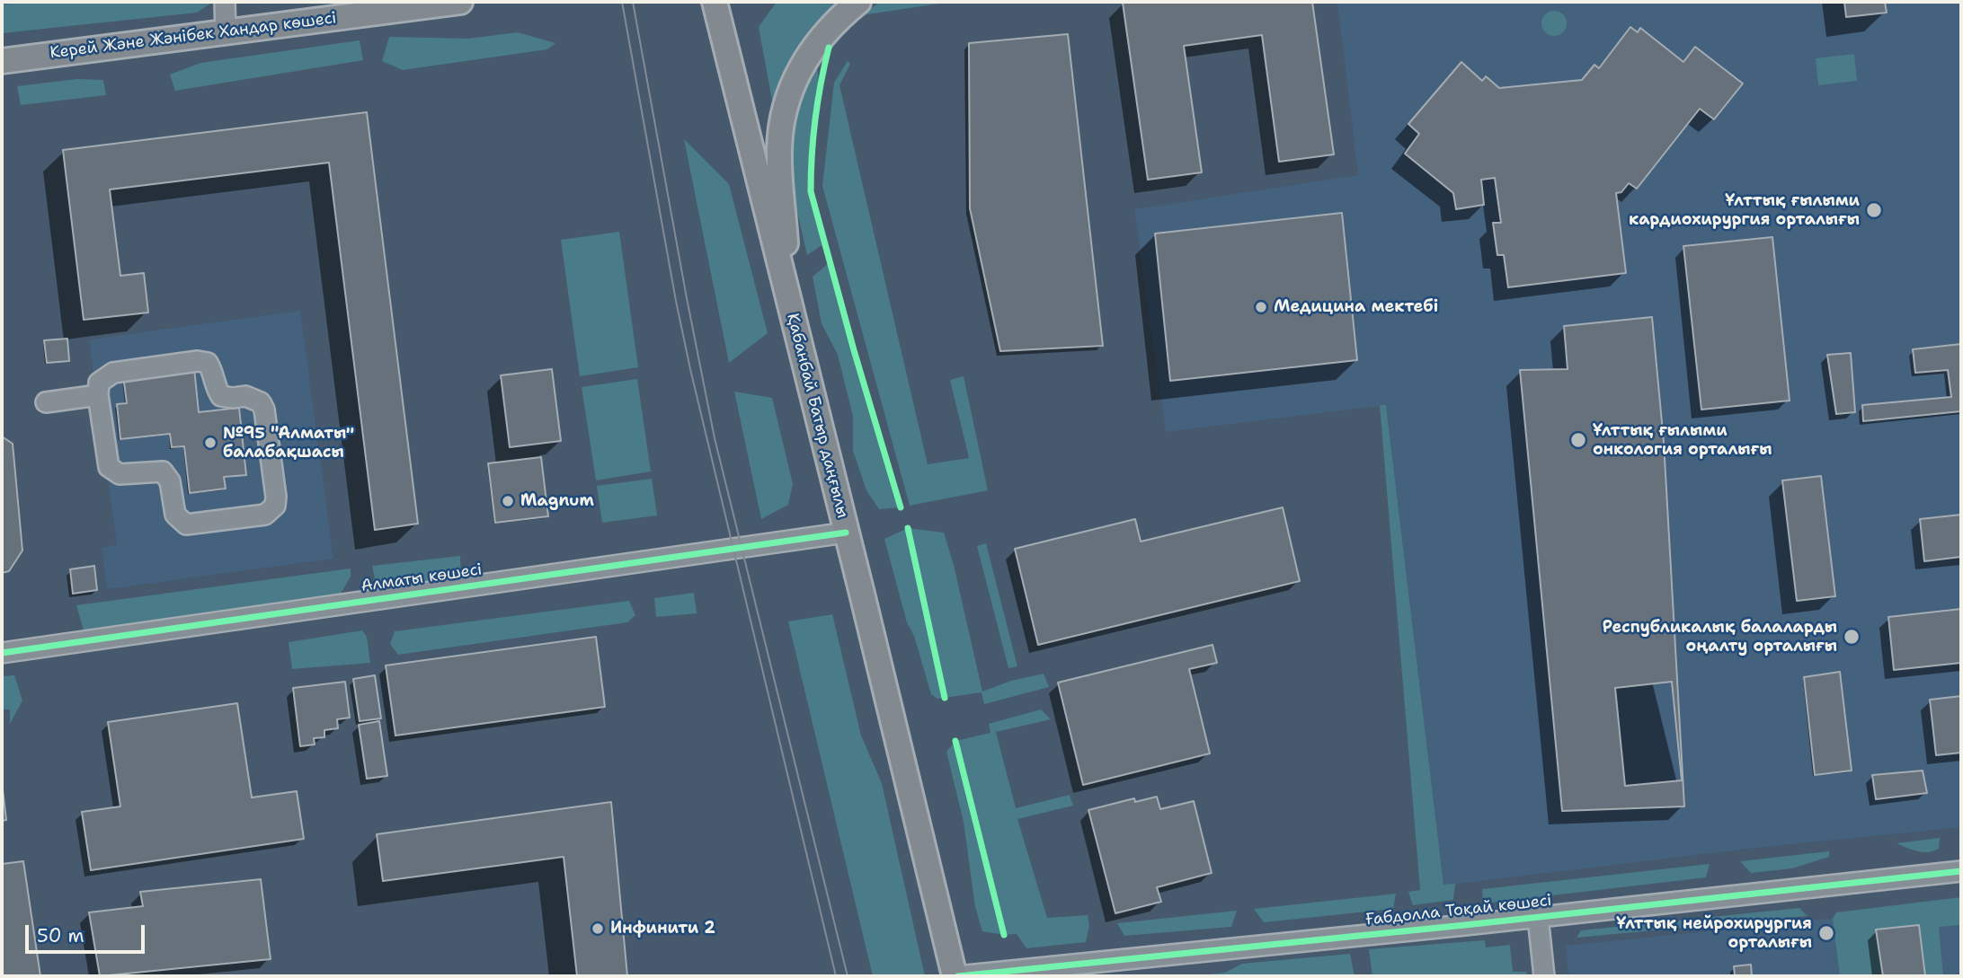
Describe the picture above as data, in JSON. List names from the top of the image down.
{
  "streets": {
    "main road": ["Керей Және Жәнібек Хандар көшесі", "Қабанбай Батыр даңғылы"],
    "street": ["Алматы көшесі", "Ғабдолла Тоқай көшесі"]
  },
  "crossings": [
    ["Қабанбай Батыр даңғылы", "Алматы көшесі"],
    ["Қабанбай Батыр даңғылы", "Ғабдолла Тоқай көшесі"]
  ],
  "places": [
    "Ұлттық ғылыми кардиохирургия орталығы",
    "Медицина мектебі",
    "Ұлттық ғылыми онкология орталығы",
    "№95 \"Алматы\" балабақшасы",
    "Magnum",
    "Республикалық балаларды оңалту орталығы",
    "Инфинити 2",
    "Ұлттық нейрохирургия орталығы"
  ],
  "scale_bar": "50 m"
}
